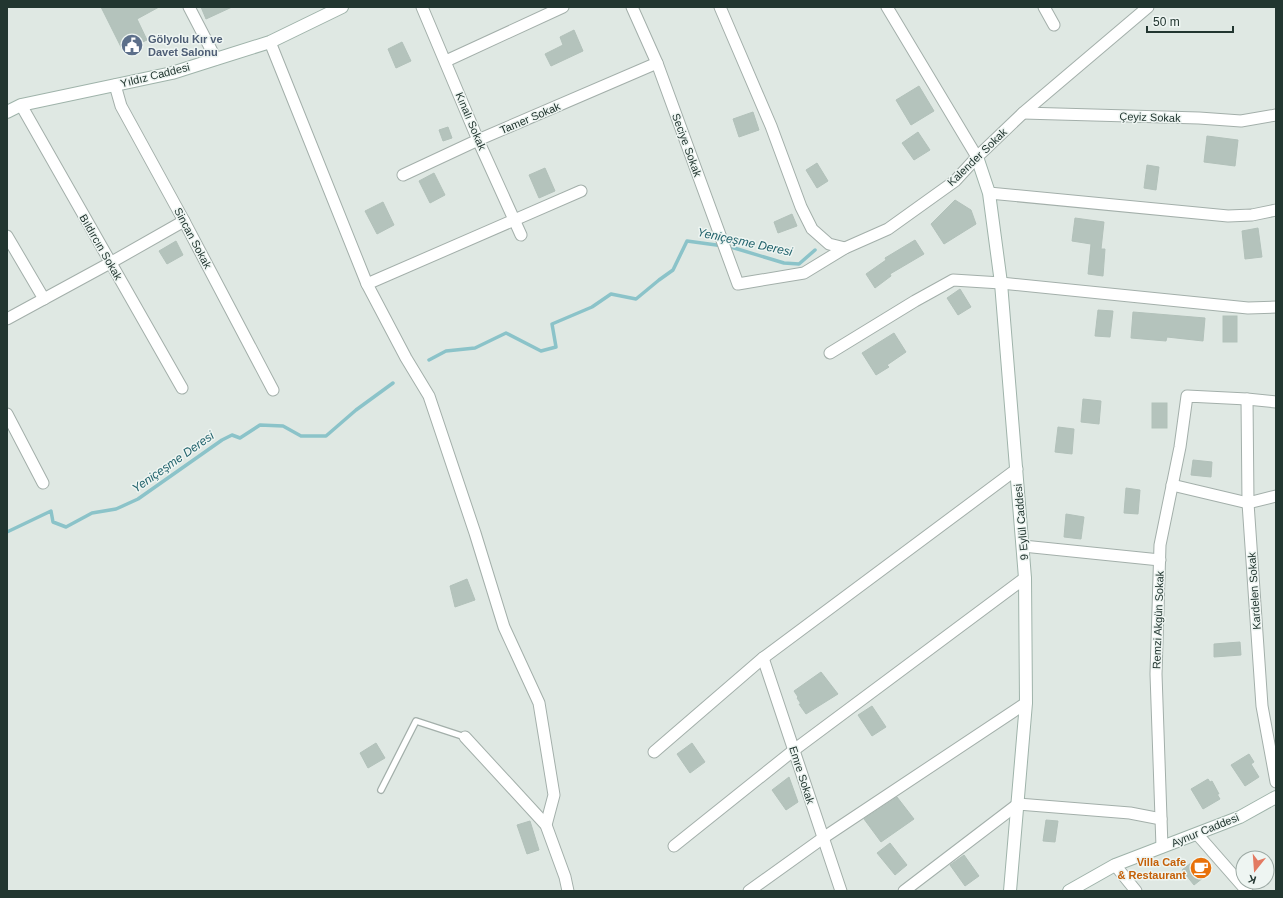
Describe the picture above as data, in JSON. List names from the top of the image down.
{
  "streets": {
    "street": [
      "Yıldız Caddesi",
      "Çeyiz Sokak",
      "Tamer Sokak",
      "Kınalı Sokak",
      "Seciye Sokak",
      "Kalender Sokak",
      "Sincan Sokak",
      "Bıldırcın Sokak",
      "9 Eylül Caddesi",
      "Kardelen Sokak",
      "Remzi Akgün Sokak",
      "Emre Sokak",
      "Aynur Caddesi"
    ]
  },
  "crossings": [
    ["Yıldız Caddesi", "Sincan Sokak"],
    ["Yıldız Caddesi", "Bıldırcın Sokak"],
    ["Çeyiz Sokak", "Kalender Sokak"],
    ["Tamer Sokak", "Kınalı Sokak"],
    ["Tamer Sokak", "Seciye Sokak"],
    ["Seciye Sokak", "Kalender Sokak"],
    ["Kalender Sokak", "9 Eylül Caddesi"],
    ["Kardelen Sokak", "Remzi Akgün Sokak"],
    ["Remzi Akgün Sokak", "Aynur Caddesi"]
  ],
  "water": ["Yeniçeşme Deresi"],
  "places": {
    "public building": ["Gölyolu Kır ve Davet Salonu"],
    "cafe": ["Villa Cafe & Restaurant"]
  },
  "scale_bar": "50 m",
  "north": "bottom"
}
